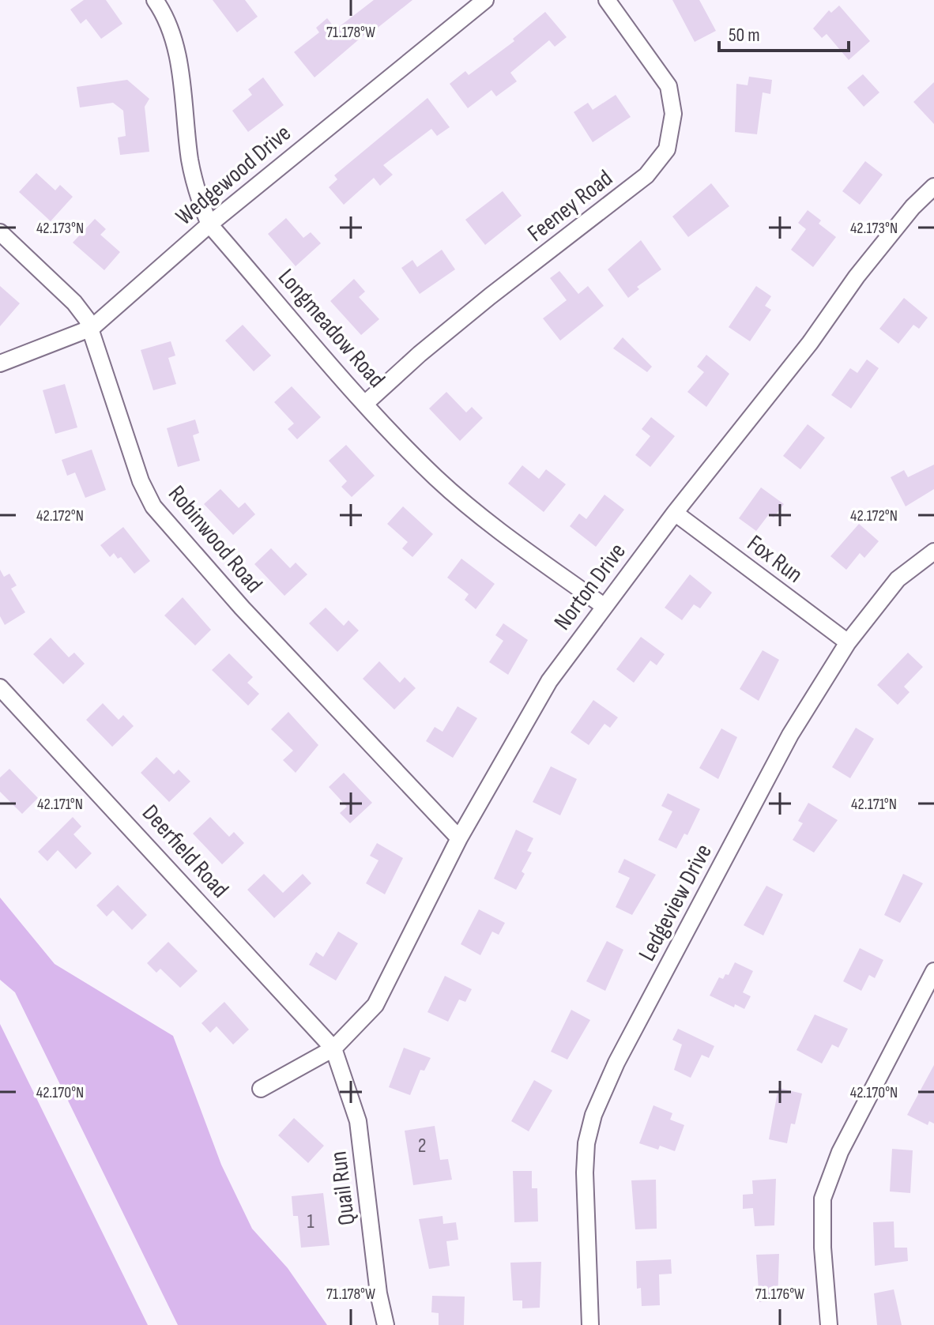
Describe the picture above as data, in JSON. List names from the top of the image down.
{
  "streets": {
    "street": [
      "Wedgewood Drive",
      "Feeney Road",
      "Longmeadow Road",
      "Robinwood Road",
      "Fox Run",
      "Norton Drive",
      "Deerfield Road",
      "Ledgeview Drive",
      "Quail Run"
    ]
  },
  "crossings": [
    ["Wedgewood Drive", "Longmeadow Road"],
    ["Wedgewood Drive", "Robinwood Road"],
    ["Feeney Road", "Longmeadow Road"],
    ["Longmeadow Road", "Norton Drive"],
    ["Robinwood Road", "Norton Drive"],
    ["Fox Run", "Norton Drive"],
    ["Fox Run", "Ledgeview Drive"],
    ["Norton Drive", "Deerfield Road"],
    ["Norton Drive", "Quail Run"],
    ["Deerfield Road", "Quail Run"]
  ],
  "house_numbers": ["2", "1"],
  "scale_bar": "50 m",
  "coordinates": [
    "71.178°W",
    "42.173°N",
    "42.172°N",
    "42.171°N",
    "42.170°N",
    "71.176°W"
  ]
}
